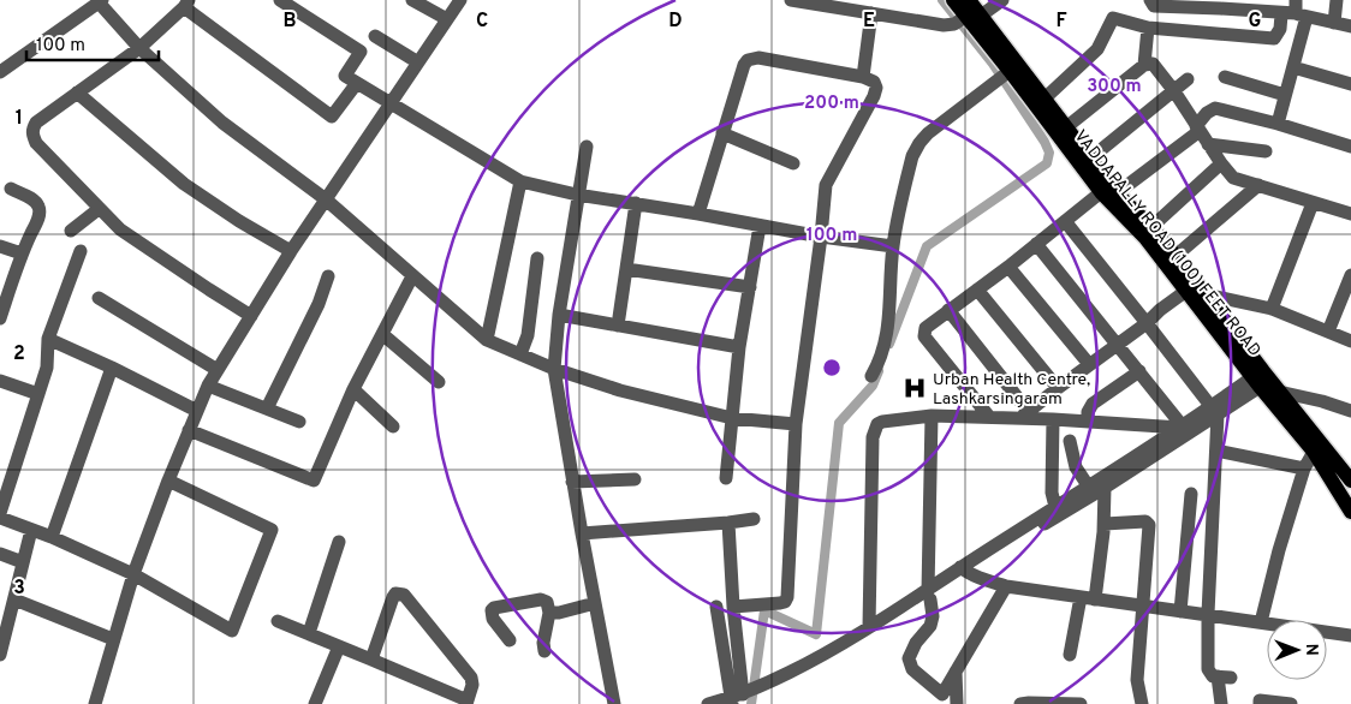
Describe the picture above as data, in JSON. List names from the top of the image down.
{
  "streets": {
    "main road": ["VADDAPALLY ROAD (100) FEET ROAD"]
  },
  "places": {
    "hospital": ["Urban Health Centre, Lashkarsingaram"]
  },
  "scale_bar": "100 m",
  "north": "right",
  "grid": {
    "columns": [
      "B",
      "C",
      "D",
      "E",
      "F",
      "G"
    ],
    "rows": ["1", "2", "3"]
  },
  "rings": ["300 m", "200 m", "100 m"]
}
